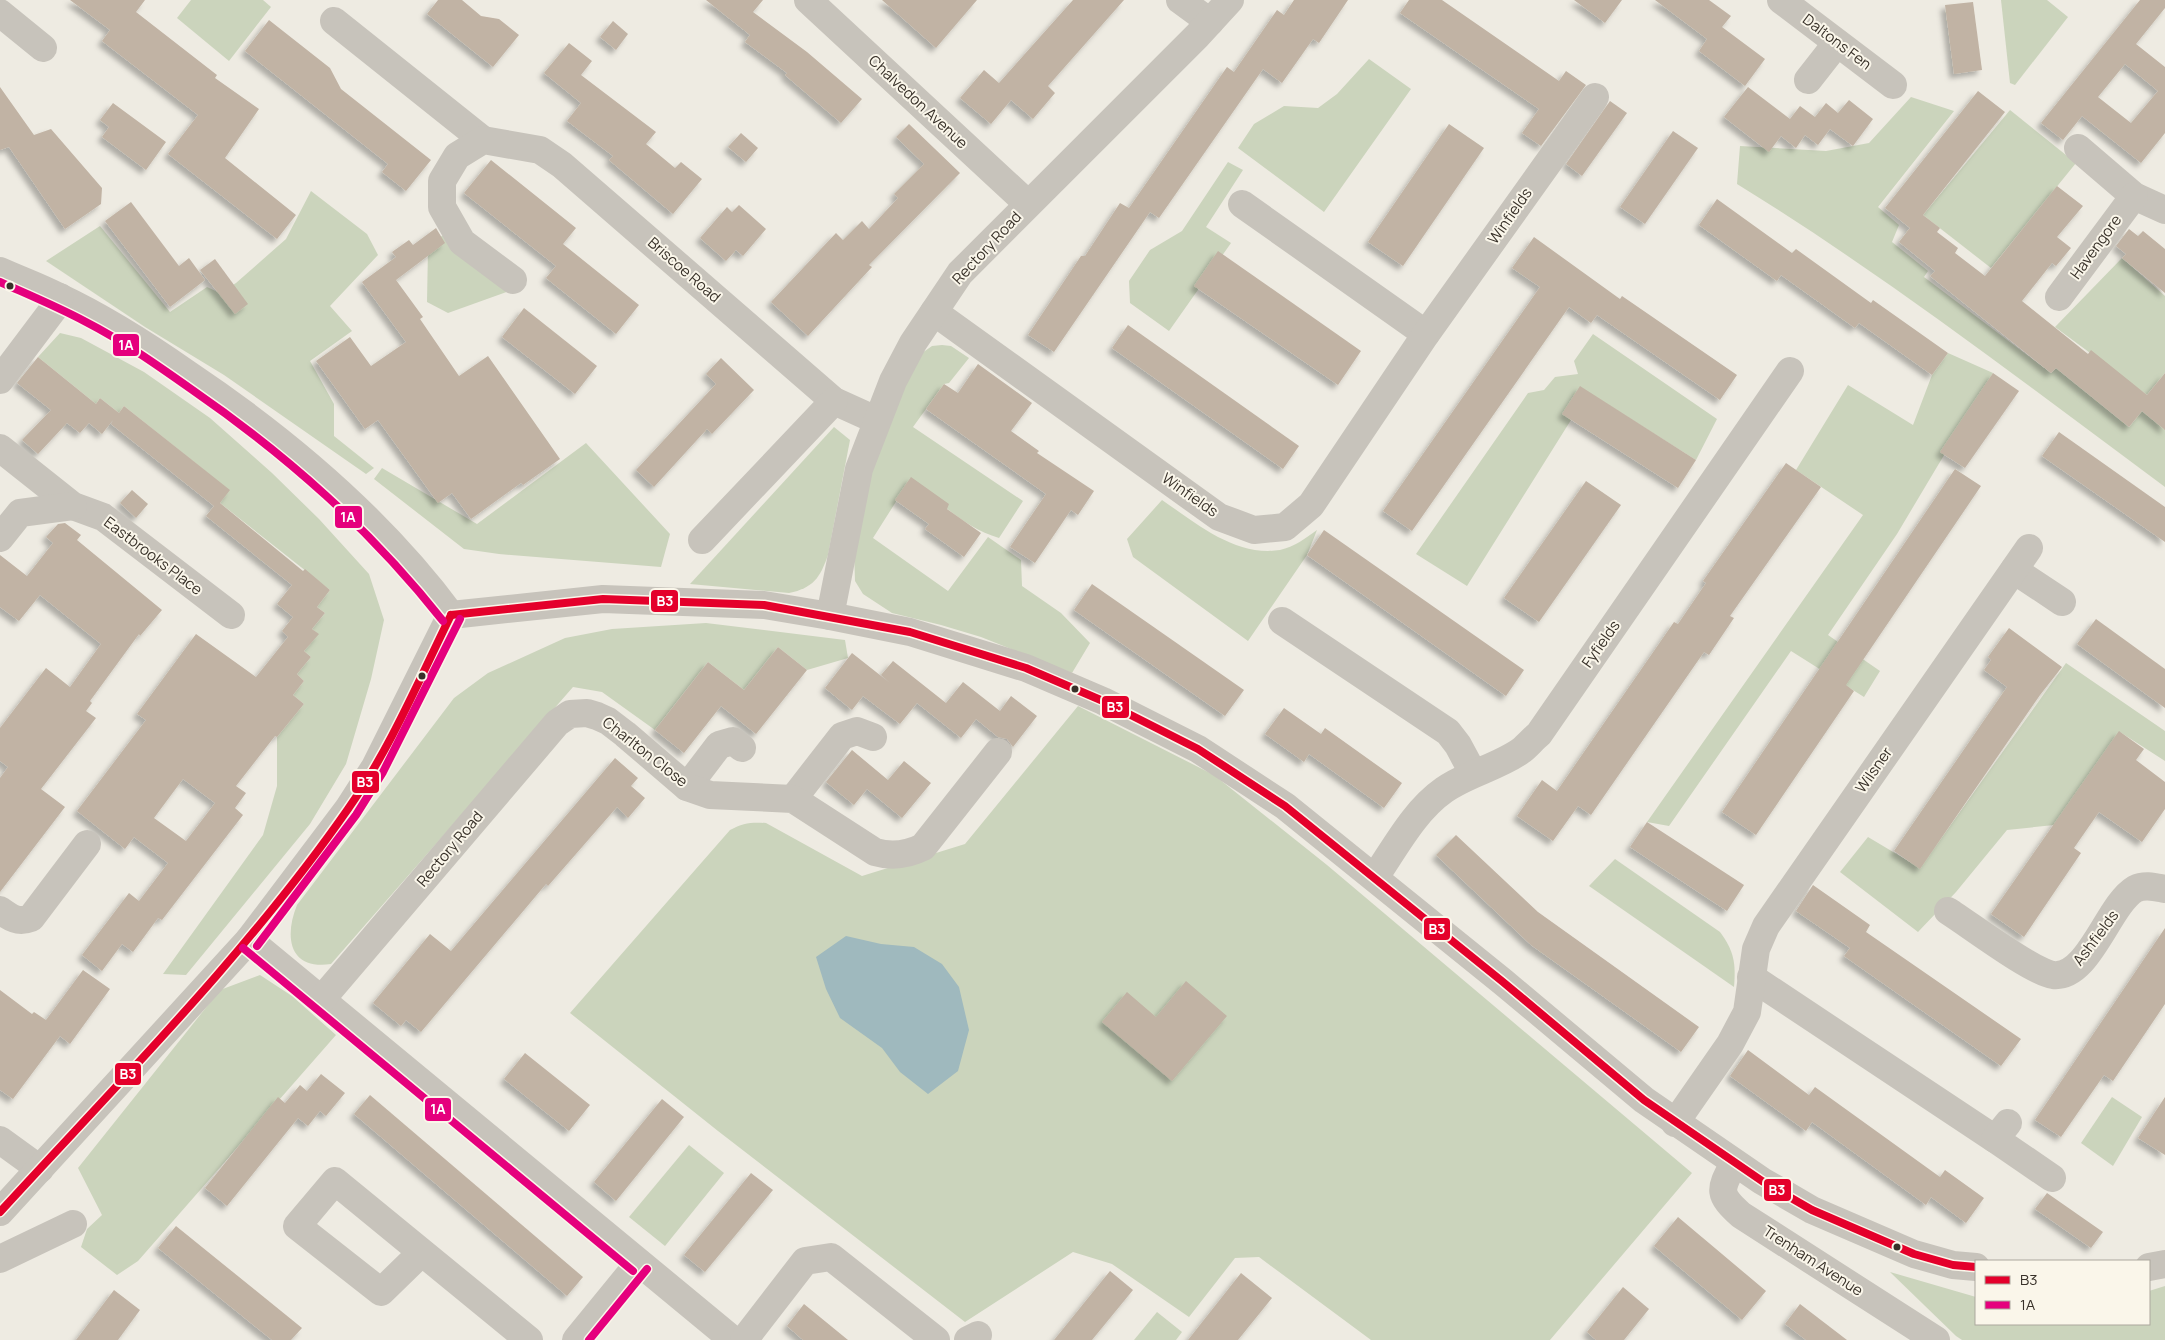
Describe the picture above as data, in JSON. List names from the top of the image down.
{
  "streets": {
    "street": [
      "Daltons Fen",
      "Chalvedon Avenue",
      "Winfields",
      "Havengore",
      "Rectory Road",
      "Briscoe Road",
      "Eastbrooks Place",
      "Fyfields",
      "Charlton Close",
      "Wilsner",
      "Ashfields",
      "Trenham Avenue"
    ]
  },
  "crossings": [
    ["Chalvedon Avenue", "Rectory Road"],
    ["Winfields", "Rectory Road"],
    ["Rectory Road", "Briscoe Road"],
    ["Rectory Road", "Charlton Close"]
  ],
  "lines": ["transit line 1A", "transit line B3"],
  "legend": ["B3", "1A"]
}
